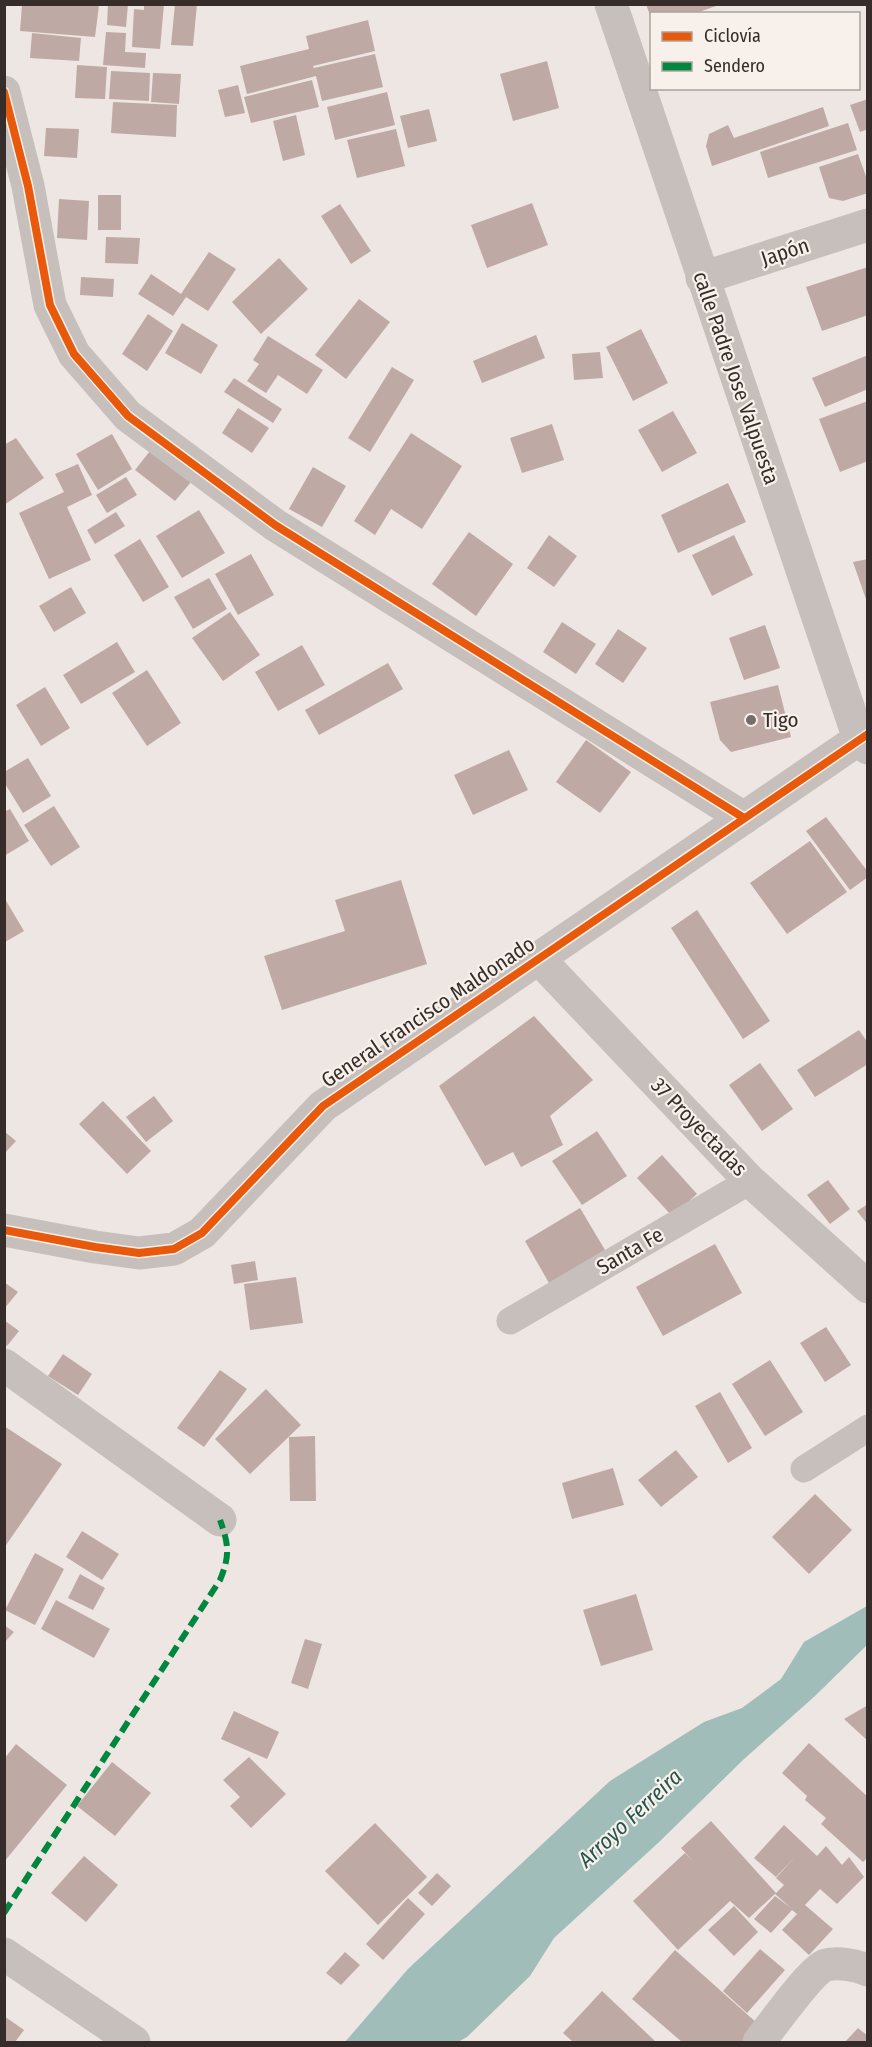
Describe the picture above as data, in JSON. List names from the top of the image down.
{
  "streets": {
    "street": [
      "Japón",
      "calle Padre Jose Valpuesta",
      "General Francisco Maldonado",
      "37 Proyectadas"
    ],
    "lane": ["Santa Fe"]
  },
  "crossings": [
    ["Japón", "calle Padre Jose Valpuesta"],
    ["calle Padre Jose Valpuesta", "General Francisco Maldonado"],
    ["General Francisco Maldonado", "37 Proyectadas"],
    ["37 Proyectadas", "Santa Fe"]
  ],
  "water": ["Arroyo Ferreira"],
  "places": ["Tigo"],
  "legend": ["Ciclovía", "Sendero"]
}
